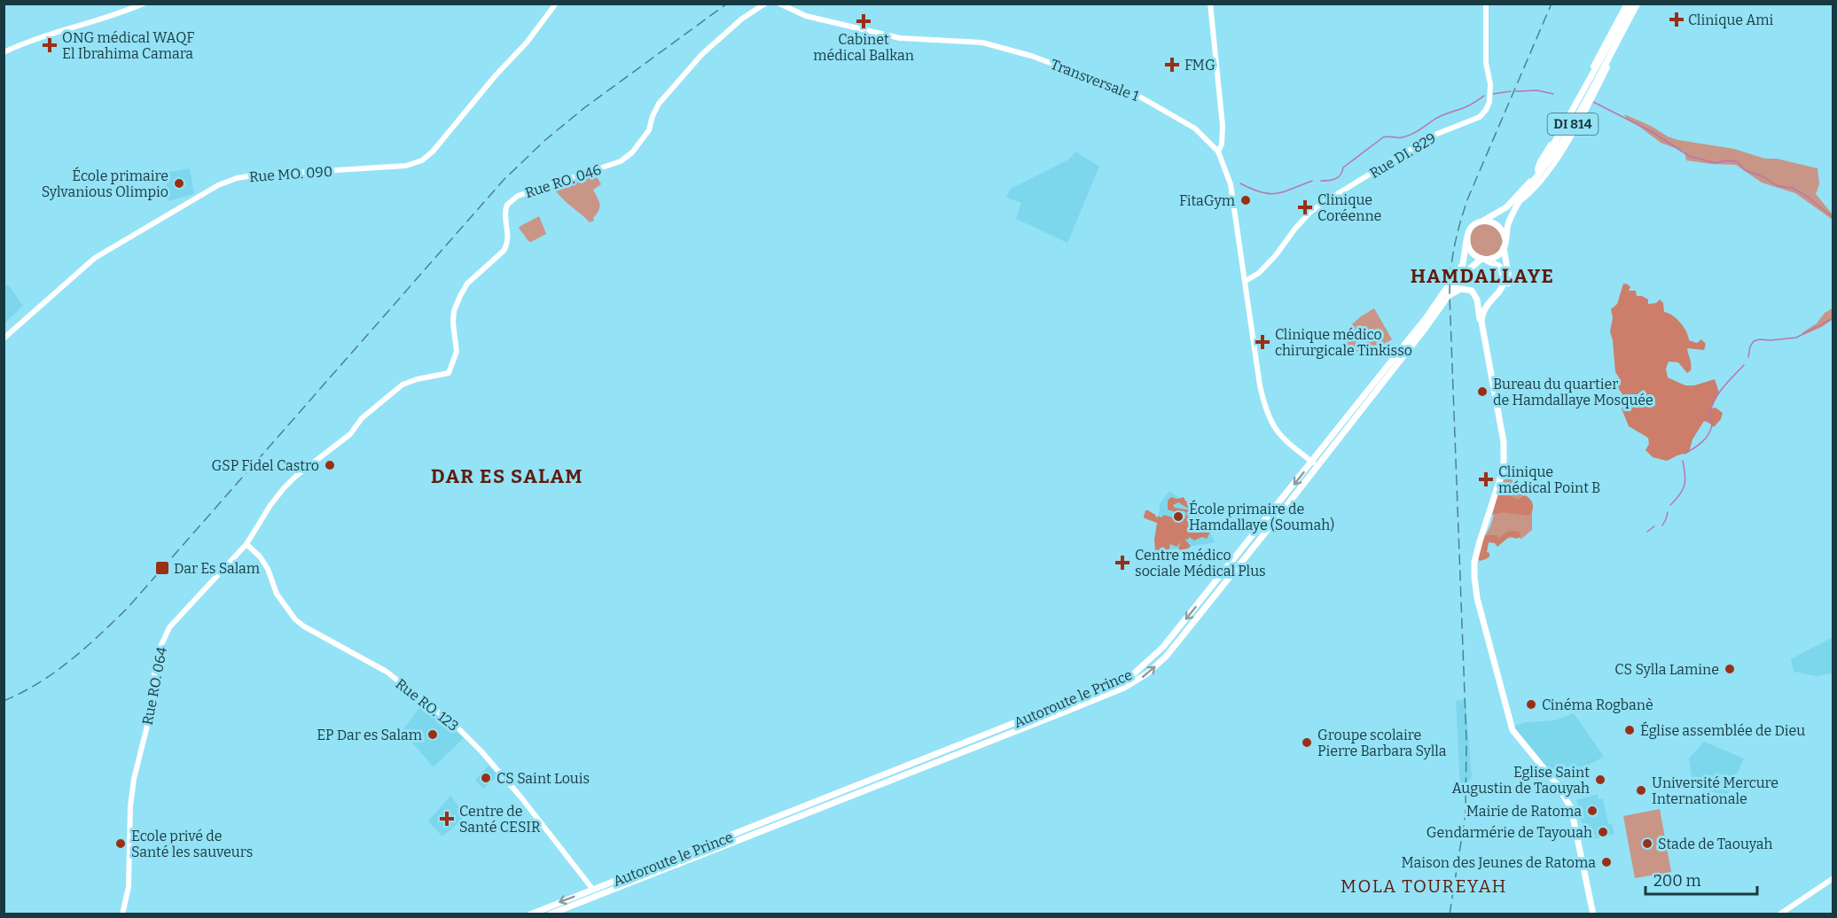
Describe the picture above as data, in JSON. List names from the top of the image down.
{
  "streets": {
    "main road": ["DI 814", "Autoroute le Prince"],
    "street": [
      "Transversale 1",
      "Rue DI. 829",
      "Rue MO. 090",
      "Rue RO. 046",
      "Rue RO. 064",
      "Rue RO. 123"
    ]
  },
  "crossings": [
    ["Transversale 1", "Rue DI. 829"],
    ["Transversale 1", "Autoroute le Prince"],
    ["DI 814", "Autoroute le Prince"],
    ["Rue RO. 046", "Rue RO. 064"],
    ["Rue RO. 064", "Rue RO. 123"],
    ["Autoroute le Prince", "Rue RO. 123"]
  ],
  "districts": ["HAMDALLAYE", "DAR ES SALAM", "MOLA TOUREYAH"],
  "places": {
    "health": [
      "Clinique Ami",
      "Cabinet médical Balkan",
      "ONG médical WAQF El Ibrahima Camara",
      "FMG",
      "Clinique Coréenne",
      "Clinique médico chirurgicale Tinkisso",
      "Clinique médical Point B",
      "Centre médico sociale Médical Plus",
      "Centre de Santé CESIR"
    ],
    "other": [
      "École primaire Sylvanious Olimpio",
      "FitaGym",
      "Bureau du quartier de Hamdallaye Mosquée",
      "GSP Fidel Castro",
      "École primaire de Hamdallaye (Soumah)",
      "CS Sylla Lamine",
      "Cinéma Rogbanè",
      "Église assemblée de Dieu",
      "EP Dar es Salam",
      "Groupe scolaire Pierre Barbara Sylla",
      "CS Saint Louis",
      "Eglise Saint Augustin de Taouyah",
      "Université Mercure Internationale",
      "Mairie de Ratoma",
      "Gendarmérie de Tayouah",
      "Ecole privé de Santé les sauveurs",
      "Stade de Taouyah",
      "Maison des Jeunes de Ratoma"
    ],
    "transit": ["Dar Es Salam"]
  },
  "scale_bar": "200 m"
}
